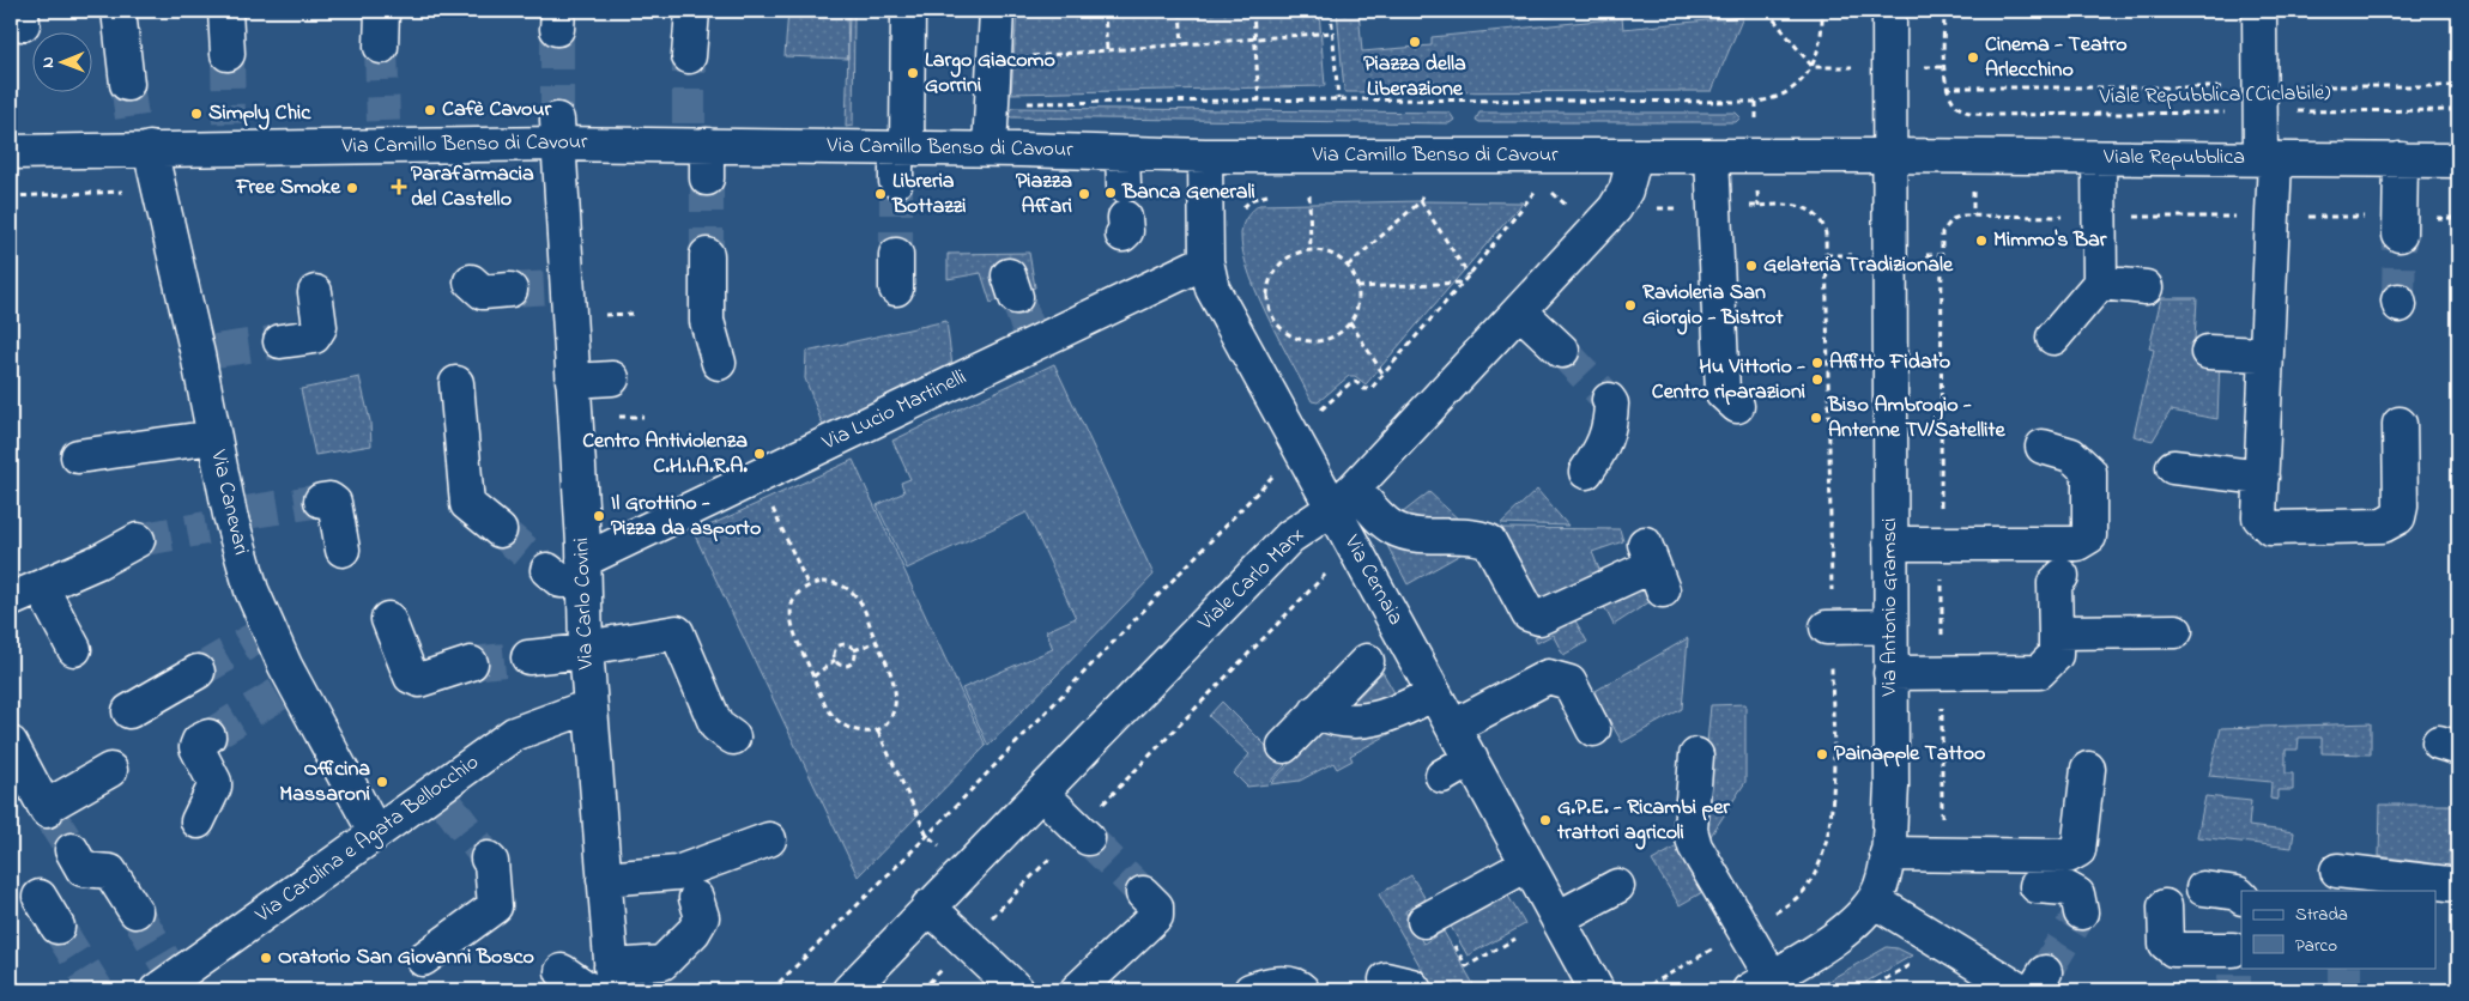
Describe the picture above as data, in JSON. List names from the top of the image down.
{
  "streets": {
    "street": [
      "Via Camillo Benso di Cavour",
      "Viale Repubblica",
      "Via Lucio Martinelli",
      "Via Canevari",
      "Viale Carlo Marx",
      "Via Cernaia",
      "Via Carlo Covini",
      "Via Antonio Gramsci",
      "Via Carolina e Agata Bellocchio"
    ],
    "path": ["Viale Repubblica (Ciclabile)"]
  },
  "crossings": [
    ["Via Camillo Benso di Cavour", "Viale Repubblica"],
    ["Via Camillo Benso di Cavour", "Via Canevari"],
    ["Via Camillo Benso di Cavour", "Viale Carlo Marx"],
    ["Via Camillo Benso di Cavour", "Via Cernaia"],
    ["Via Camillo Benso di Cavour", "Via Carlo Covini"],
    ["Via Camillo Benso di Cavour", "Via Antonio Gramsci"],
    ["Viale Repubblica", "Via Antonio Gramsci"],
    ["Via Lucio Martinelli", "Via Cernaia"],
    ["Via Lucio Martinelli", "Via Carlo Covini"],
    ["Via Canevari", "Via Carolina e Agata Bellocchio"],
    ["Viale Carlo Marx", "Via Cernaia"],
    ["Via Carlo Covini", "Via Carolina e Agata Bellocchio"]
  ],
  "places": {
    "other": [
      "Piazza della Liberazione",
      "Cinema - Teatro Arlecchino",
      "Largo Giacomo Gorrini",
      "Cafè Cavour",
      "Simply Chic",
      "Free Smoke",
      "Banca Generali",
      "Libreria Bottazzi",
      "Piazza Affari",
      "Mimmo's Bar",
      "Gelateria Tradizionale",
      "Ravioleria San Giorgio - Bistrot",
      "Affitto Fidato",
      "Hu Vittorio - Centro riparazioni",
      "Biso Ambrogio - Antenne TV/Satellite",
      "Centro Antiviolenza C.H.I.A.R.A.",
      "Il Grottino - Pizza da asporto",
      "Painapple Tattoo",
      "Officina Massaroni",
      "G.P.E. - Ricambi per trattori agricoli",
      "Oratorio San Giovanni Bosco"
    ],
    "health": ["Parafarmacia del Castello"]
  },
  "legend": ["Strada", "Parco"],
  "north": "left"
}
